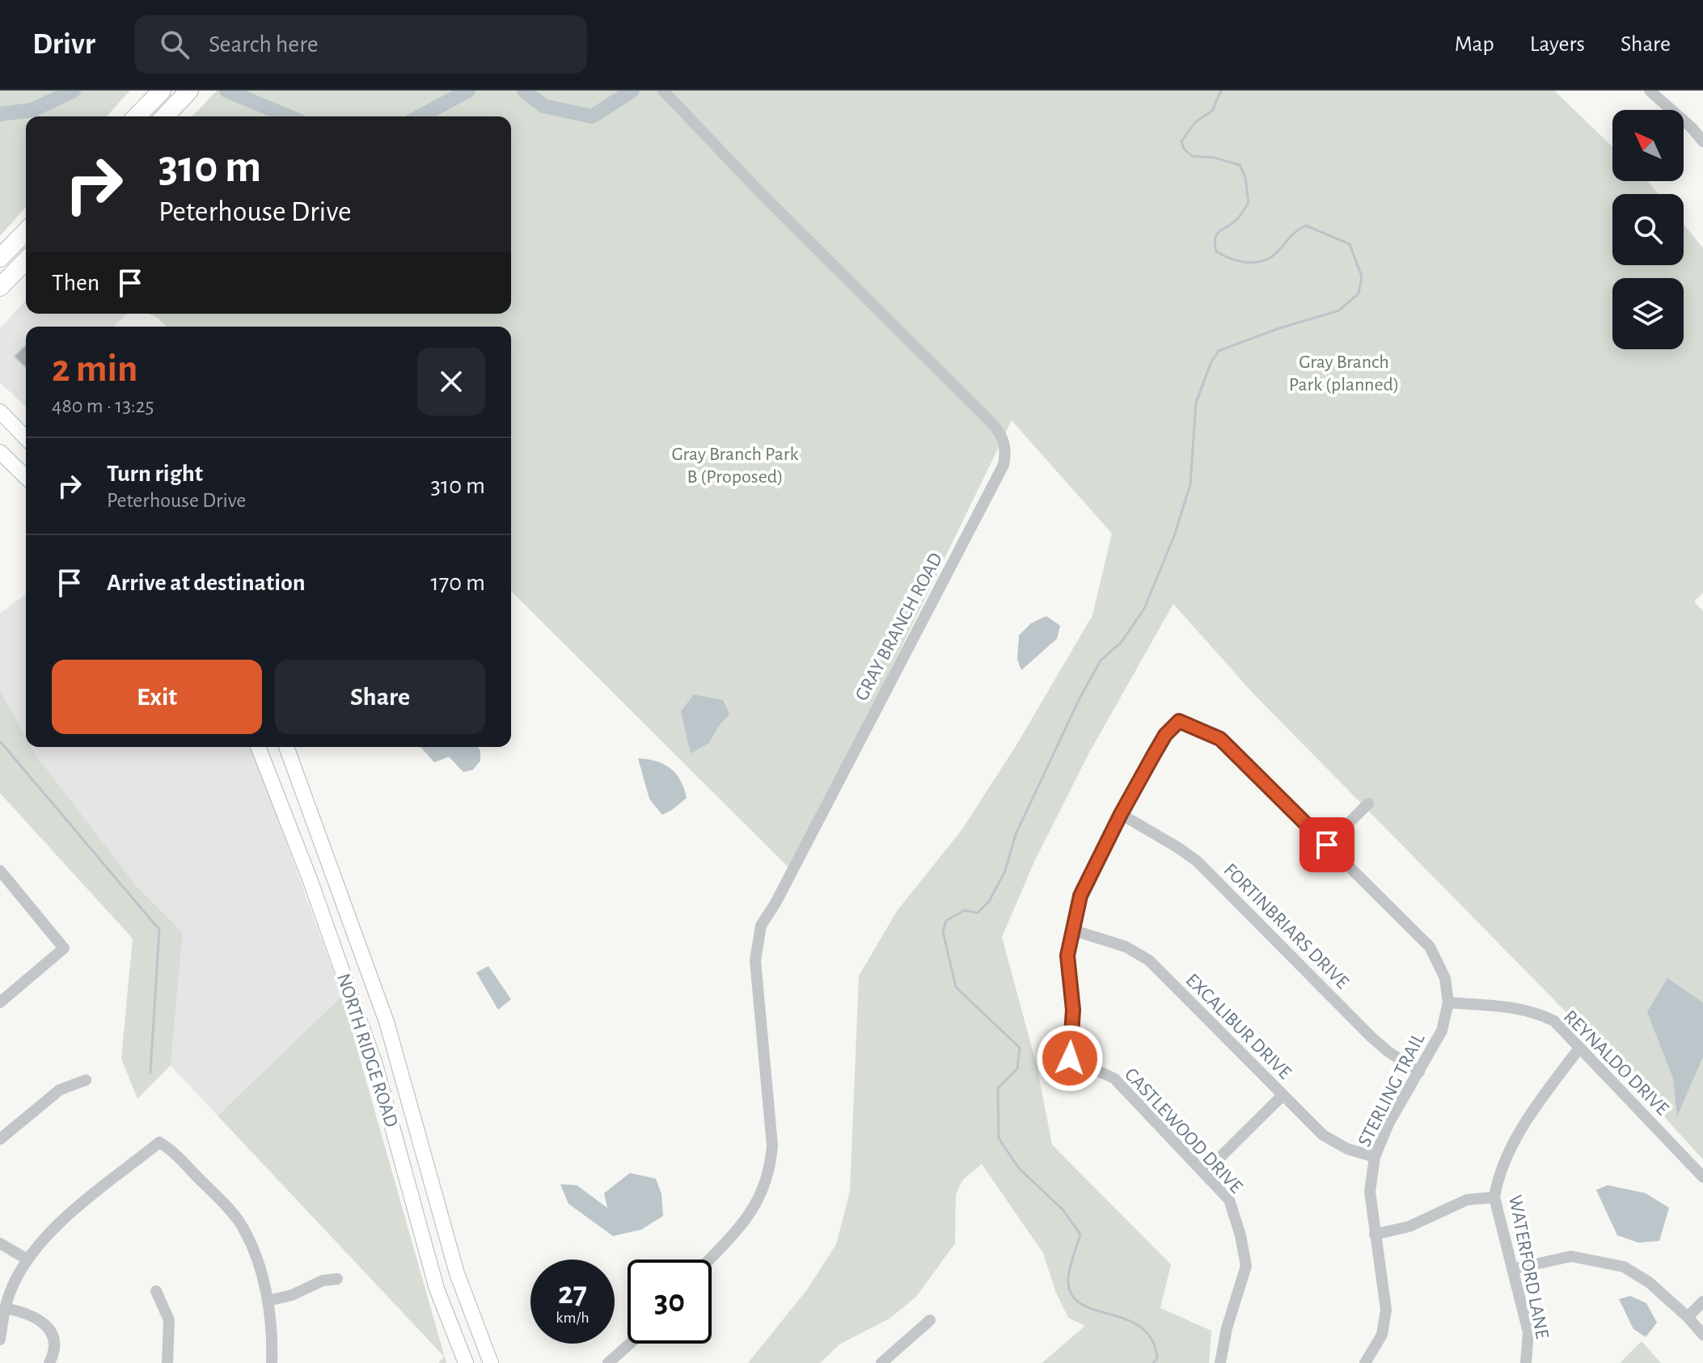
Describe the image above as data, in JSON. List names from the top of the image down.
{
  "streets": {
    "main road": ["NORTH RIDGE ROAD"],
    "street": [
      "GRAY BRANCH ROAD",
      "FORTINBRIARS DRIVE",
      "EXCALIBUR DRIVE",
      "REYNALDO DRIVE",
      "STERLING TRAIL",
      "CASTLEWOOD DRIVE",
      "WATERFORD LANE"
    ]
  },
  "crossings": [
    ["FORTINBRIARS DRIVE", "STERLING TRAIL"],
    ["EXCALIBUR DRIVE", "STERLING TRAIL"],
    ["EXCALIBUR DRIVE", "CASTLEWOOD DRIVE"],
    ["REYNALDO DRIVE", "STERLING TRAIL"],
    ["REYNALDO DRIVE", "WATERFORD LANE"]
  ],
  "parks": ["Gray Branch Park (planned)", "Gray Branch Park B (Proposed)"],
  "north": "top left",
  "page": {
    "header": "Drivr",
    "search": "Search here",
    "nav": ["Map", "Layers", "Share"],
    "turn": ["310 m", "Peterhouse Drive"],
    "then": "Then",
    "heading": ["2 min", "480 m · 13:25"],
    "list": [
      {
        "name": "Turn right",
        "note": "Peterhouse Drive",
        "value": "310 m"
      },
      {
        "name": "Arrive at destination",
        "value": "170 m"
      }
    ],
    "buttons": ["Exit", "Share"],
    "speed": "27 km/h",
    "limit": "30"
  }
}
